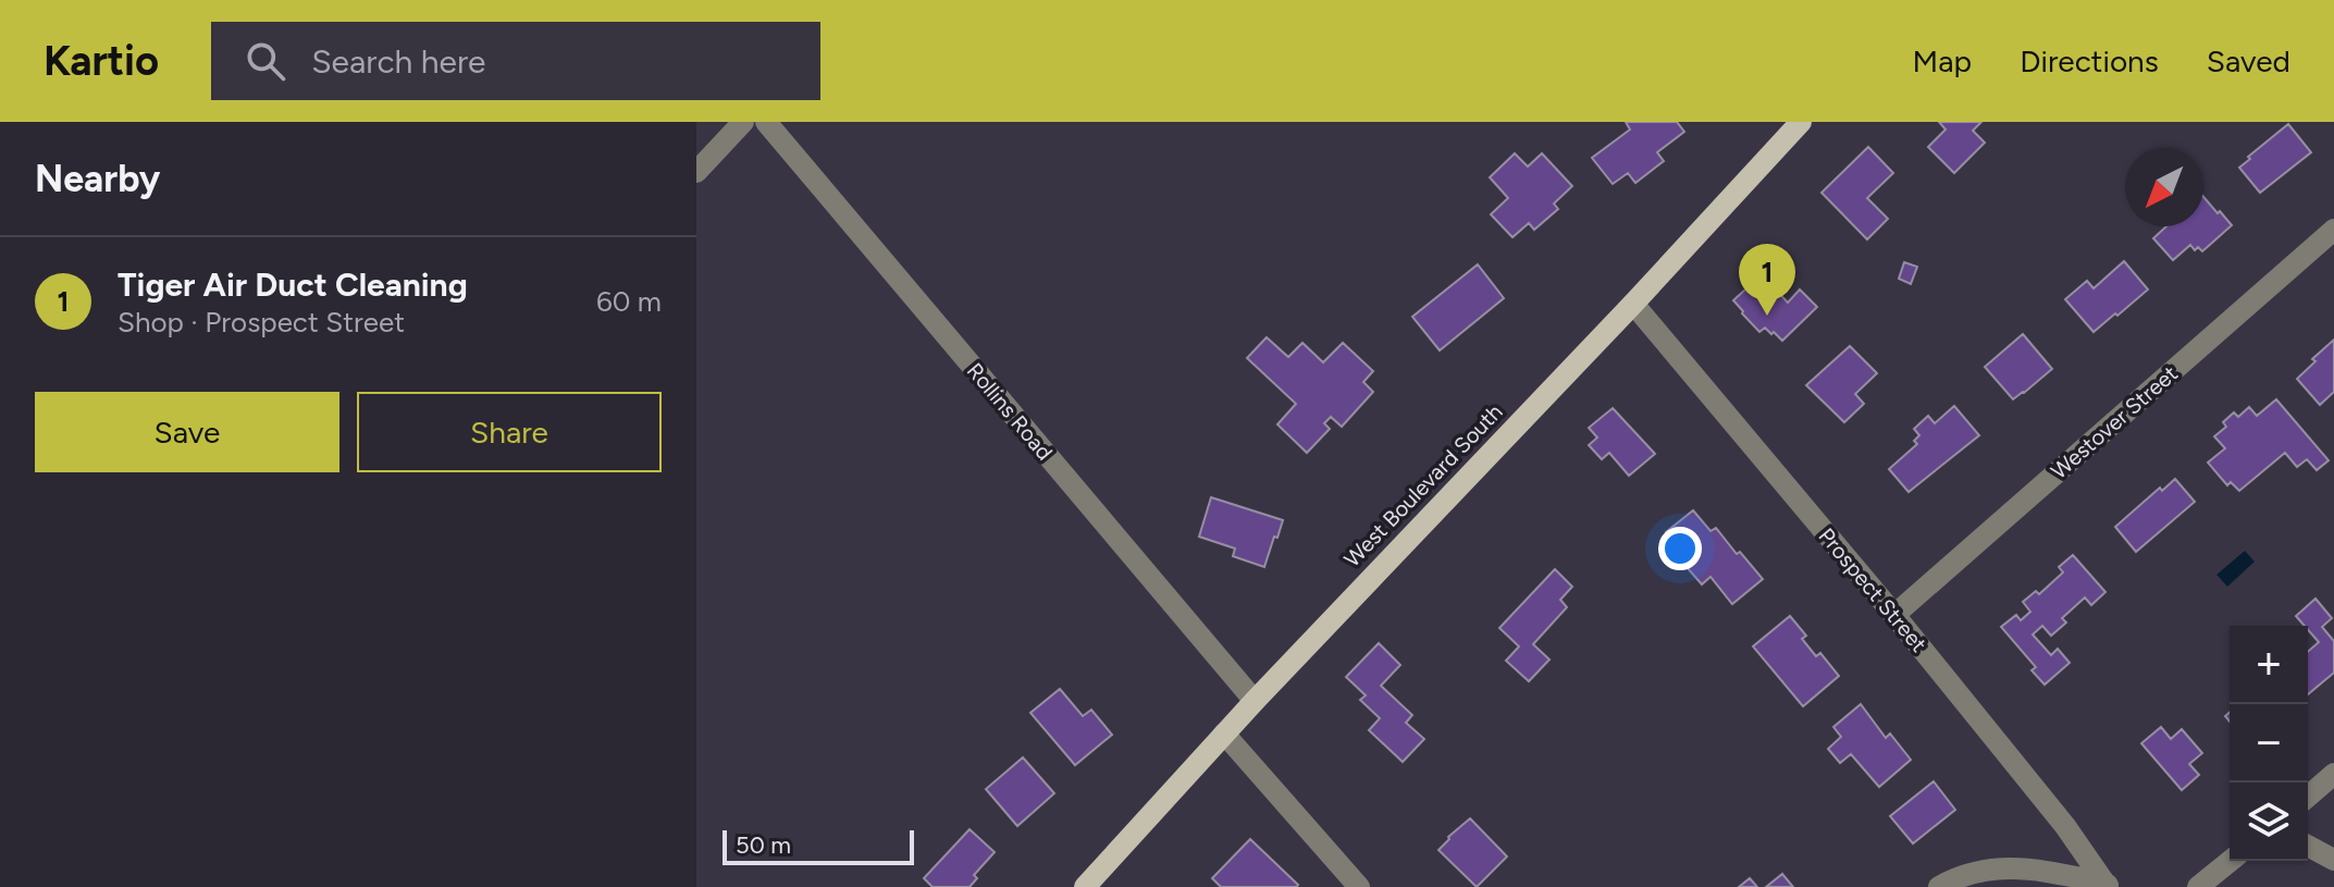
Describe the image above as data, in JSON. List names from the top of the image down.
{
  "streets": {
    "main road": ["West Boulevard South"],
    "street": ["Rollins Road", "Westover Street", "Prospect Street"]
  },
  "crossings": [
    ["Rollins Road", "West Boulevard South"],
    ["Westover Street", "Prospect Street"],
    ["West Boulevard South", "Prospect Street"]
  ],
  "scale_bar": "50 m",
  "north": "bottom left",
  "page": {
    "header": "Kartio",
    "search": "Search here",
    "nav": ["Map", "Directions", "Saved"],
    "heading": "Nearby",
    "list": [
      {
        "mark": "1",
        "name": "Tiger Air Duct Cleaning",
        "note": "Shop · Prospect Street",
        "value": "60 m"
      }
    ],
    "pins": "1",
    "buttons": ["Save", "Share"],
    "map_buttons": ["+", "−"],
    "scale": "50 m"
  }
}
